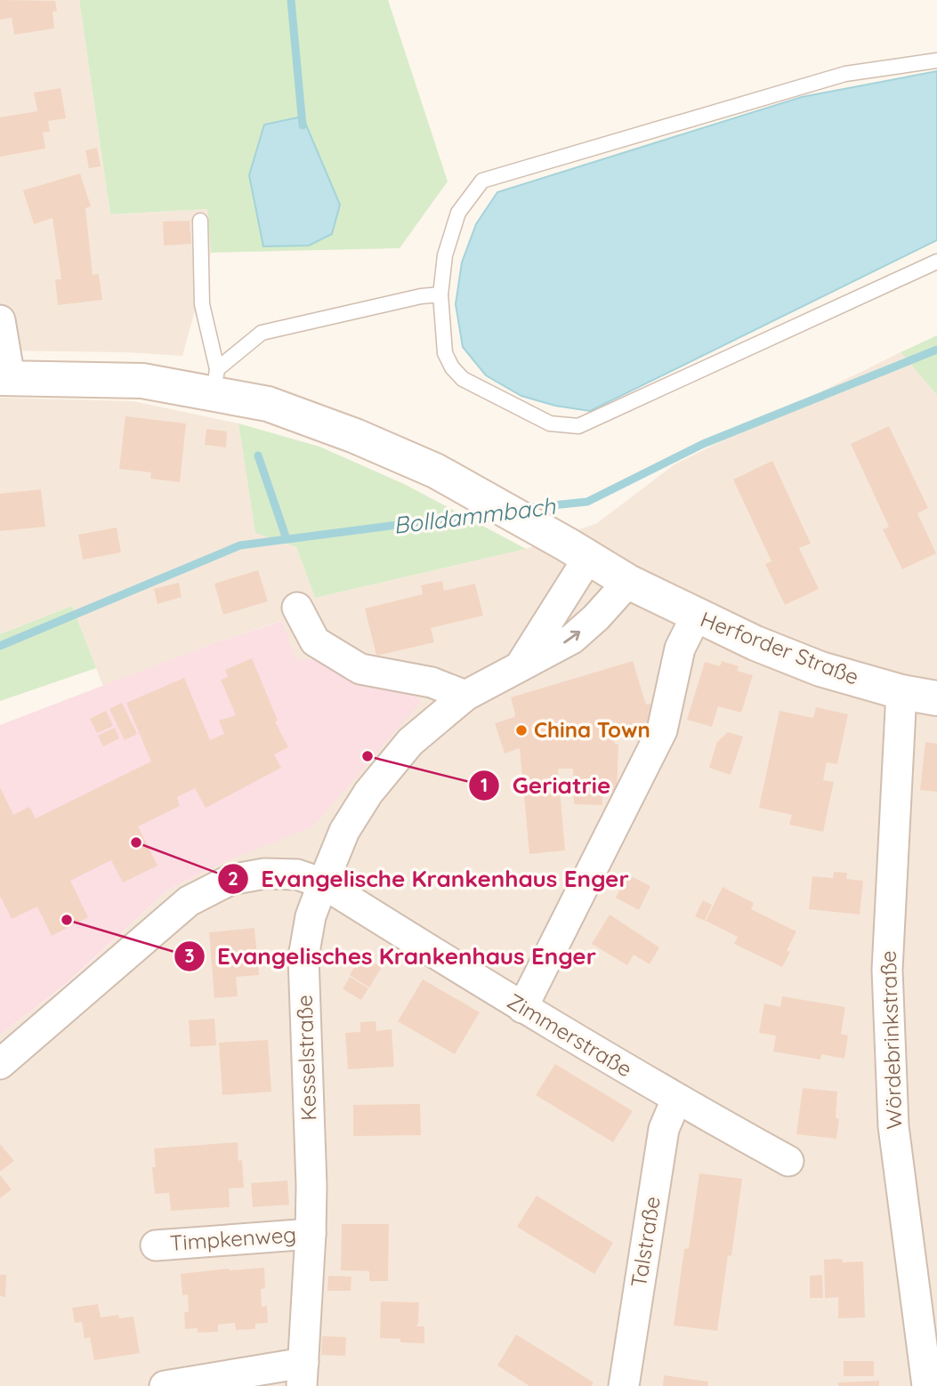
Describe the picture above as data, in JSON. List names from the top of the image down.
{
  "streets": {
    "main road": ["Herforder Straße"],
    "street": [
      "Zimmerstraße",
      "Wördebrinkstraße",
      "Kesselstraße",
      "Timpkenweg",
      "Talstraße"
    ]
  },
  "crossings": [
    ["Herforder Straße", "Wördebrinkstraße"],
    ["Herforder Straße", "Kesselstraße"],
    ["Zimmerstraße", "Kesselstraße"],
    ["Zimmerstraße", "Talstraße"],
    ["Kesselstraße", "Timpkenweg"]
  ],
  "water": ["Bolldammbach"],
  "places": [
    "China Town",
    "Geriatrie",
    "Evangelische Krankenhaus Enger",
    "Evangelisches Krankenhaus Enger"
  ]
}
